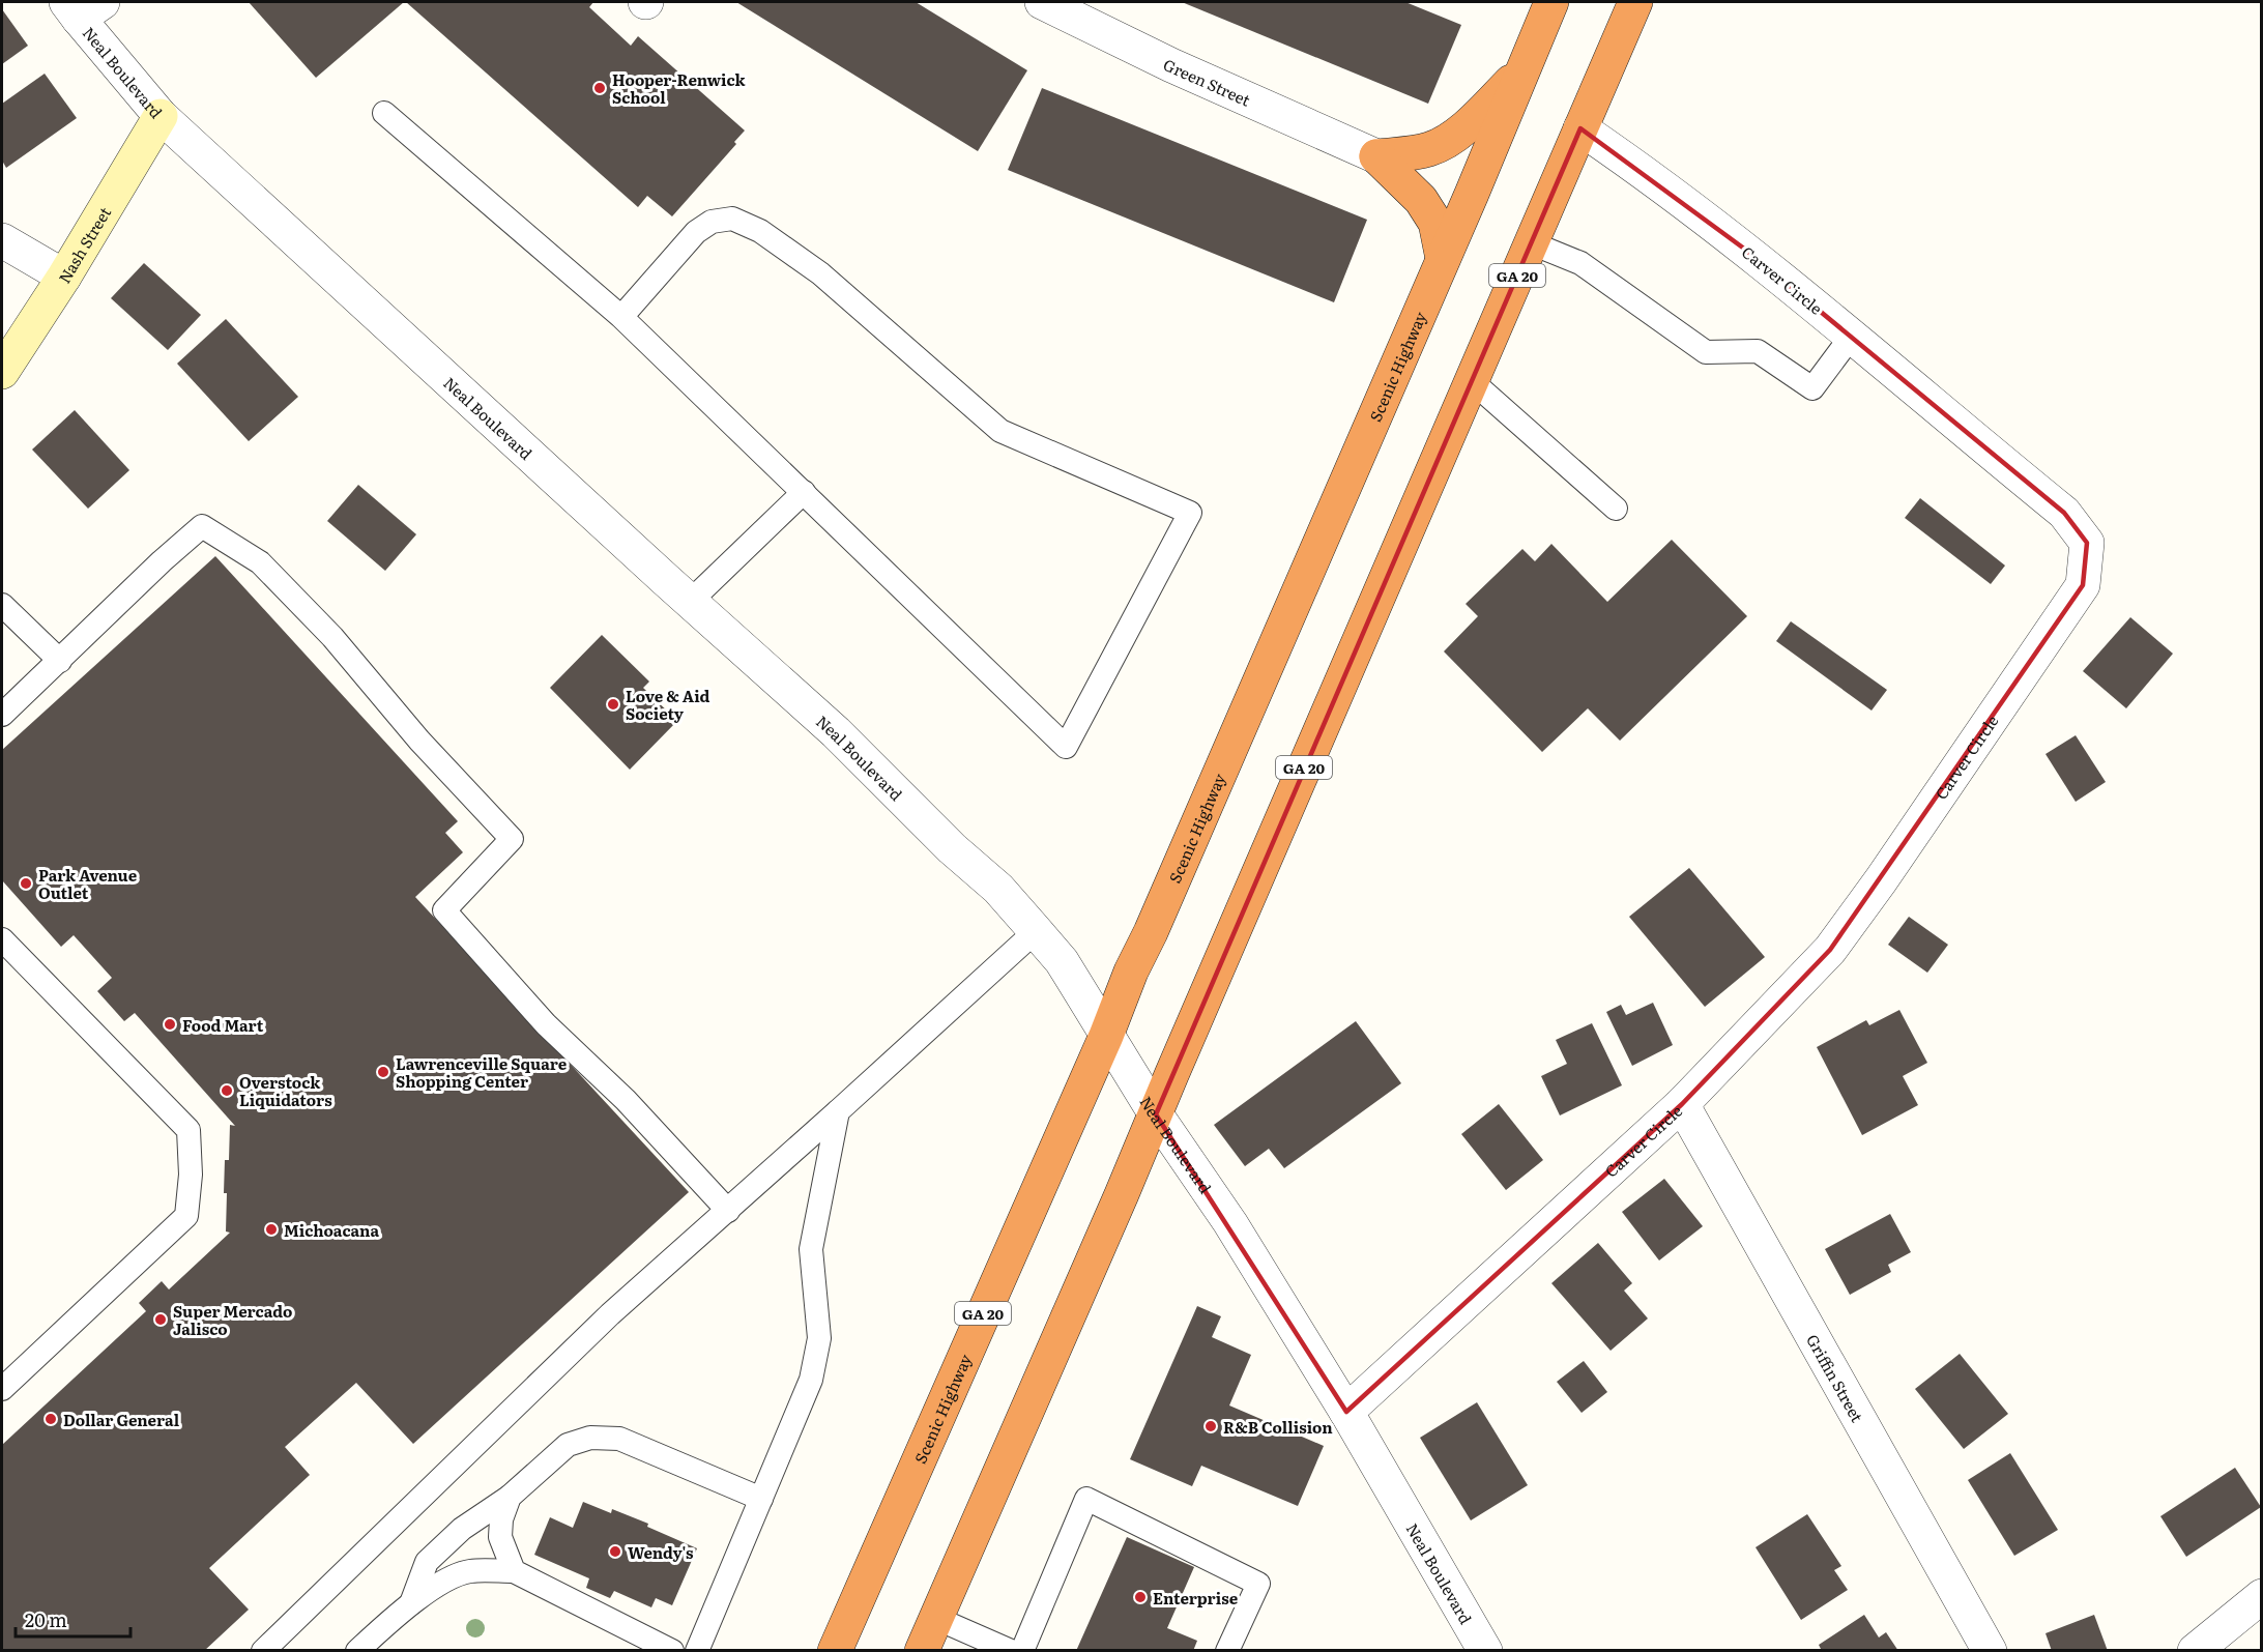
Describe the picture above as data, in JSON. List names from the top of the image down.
{
  "streets": {
    "highway": ["GA 20", "Scenic Highway"],
    "street": [
      "Neal Boulevard",
      "Green Street",
      "Nash Street",
      "Carver Circle",
      "Griffin Street"
    ]
  },
  "crossings": [
    ["Neal Boulevard", "Nash Street"],
    ["Neal Boulevard", "GA 20"],
    ["Neal Boulevard", "Carver Circle"],
    ["Neal Boulevard", "Scenic Highway"],
    ["GA 20", "Carver Circle"],
    ["Carver Circle", "Griffin Street"]
  ],
  "places": [
    "Hooper-Renwick School",
    "Love & Aid Society",
    "Park Avenue Outlet",
    "Food Mart",
    "Lawrenceville Square Shopping Center",
    "Overstock Liquidators",
    "Michoacana",
    "Super Mercado Jalisco",
    "Dollar General",
    "R&B Collision",
    "Wendy's",
    "Enterprise"
  ],
  "scale_bar": "20 m"
}
